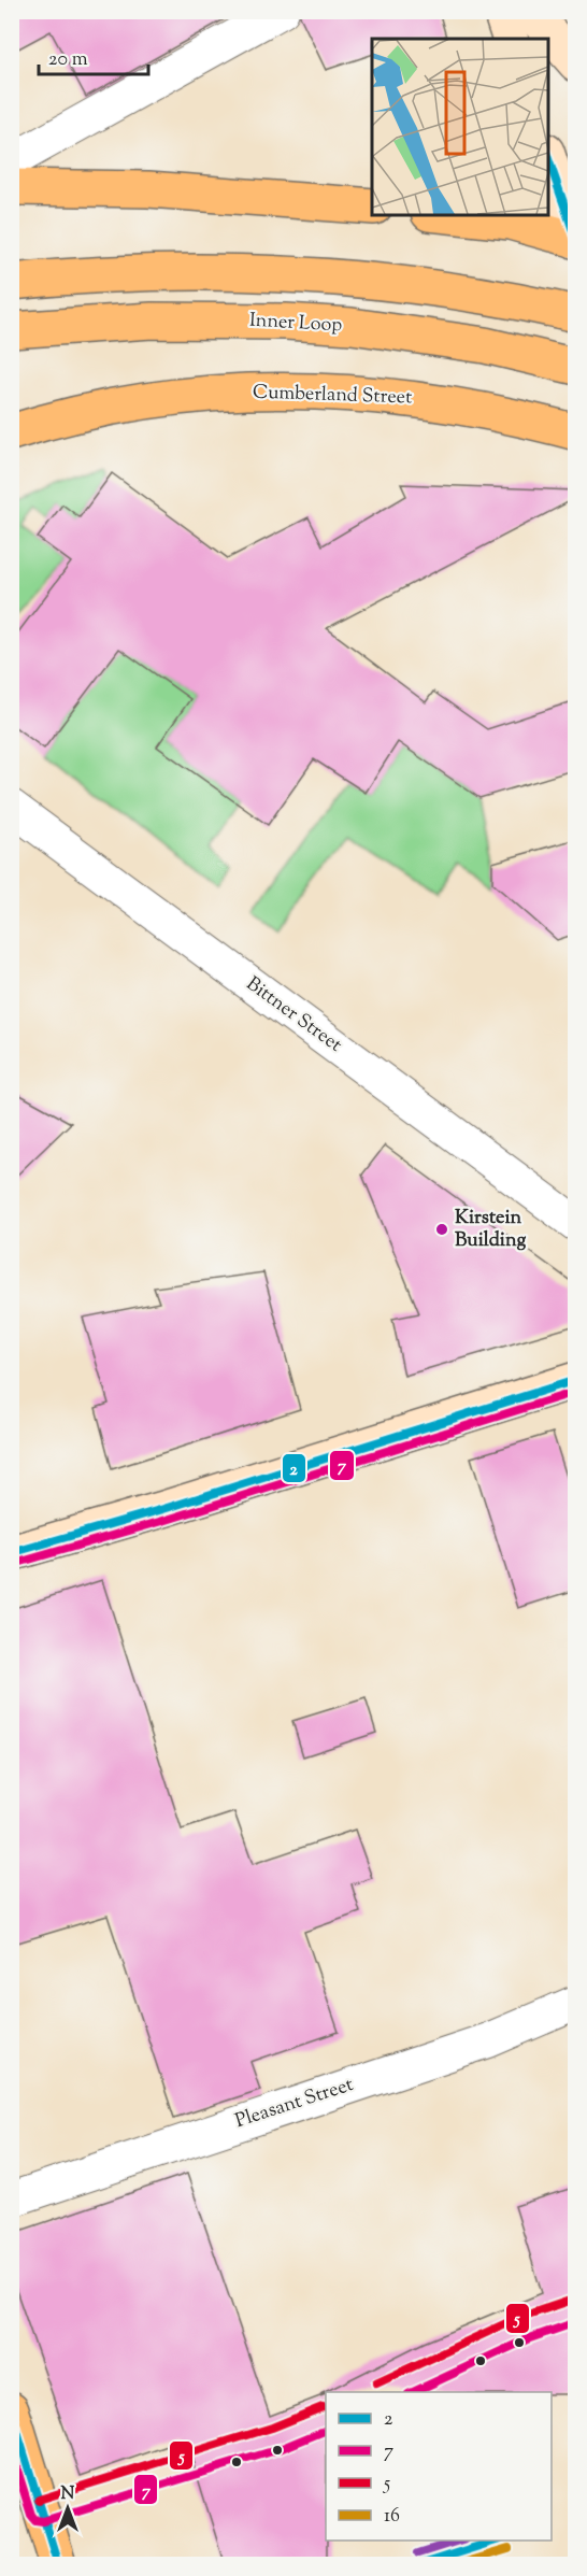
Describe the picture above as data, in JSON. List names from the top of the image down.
{
  "streets": {
    "main road": ["Inner Loop", "Cumberland Street"],
    "street": ["Bittner Street", "Pleasant Street"]
  },
  "places": ["Kirstein Building"],
  "lines": [
    "transit line 2",
    "transit line 7",
    "transit line 5",
    "transit line 16"
  ],
  "legend": [
    "2",
    "7",
    "5",
    "16"
  ],
  "scale_bar": "20 m",
  "north": "top"
}
